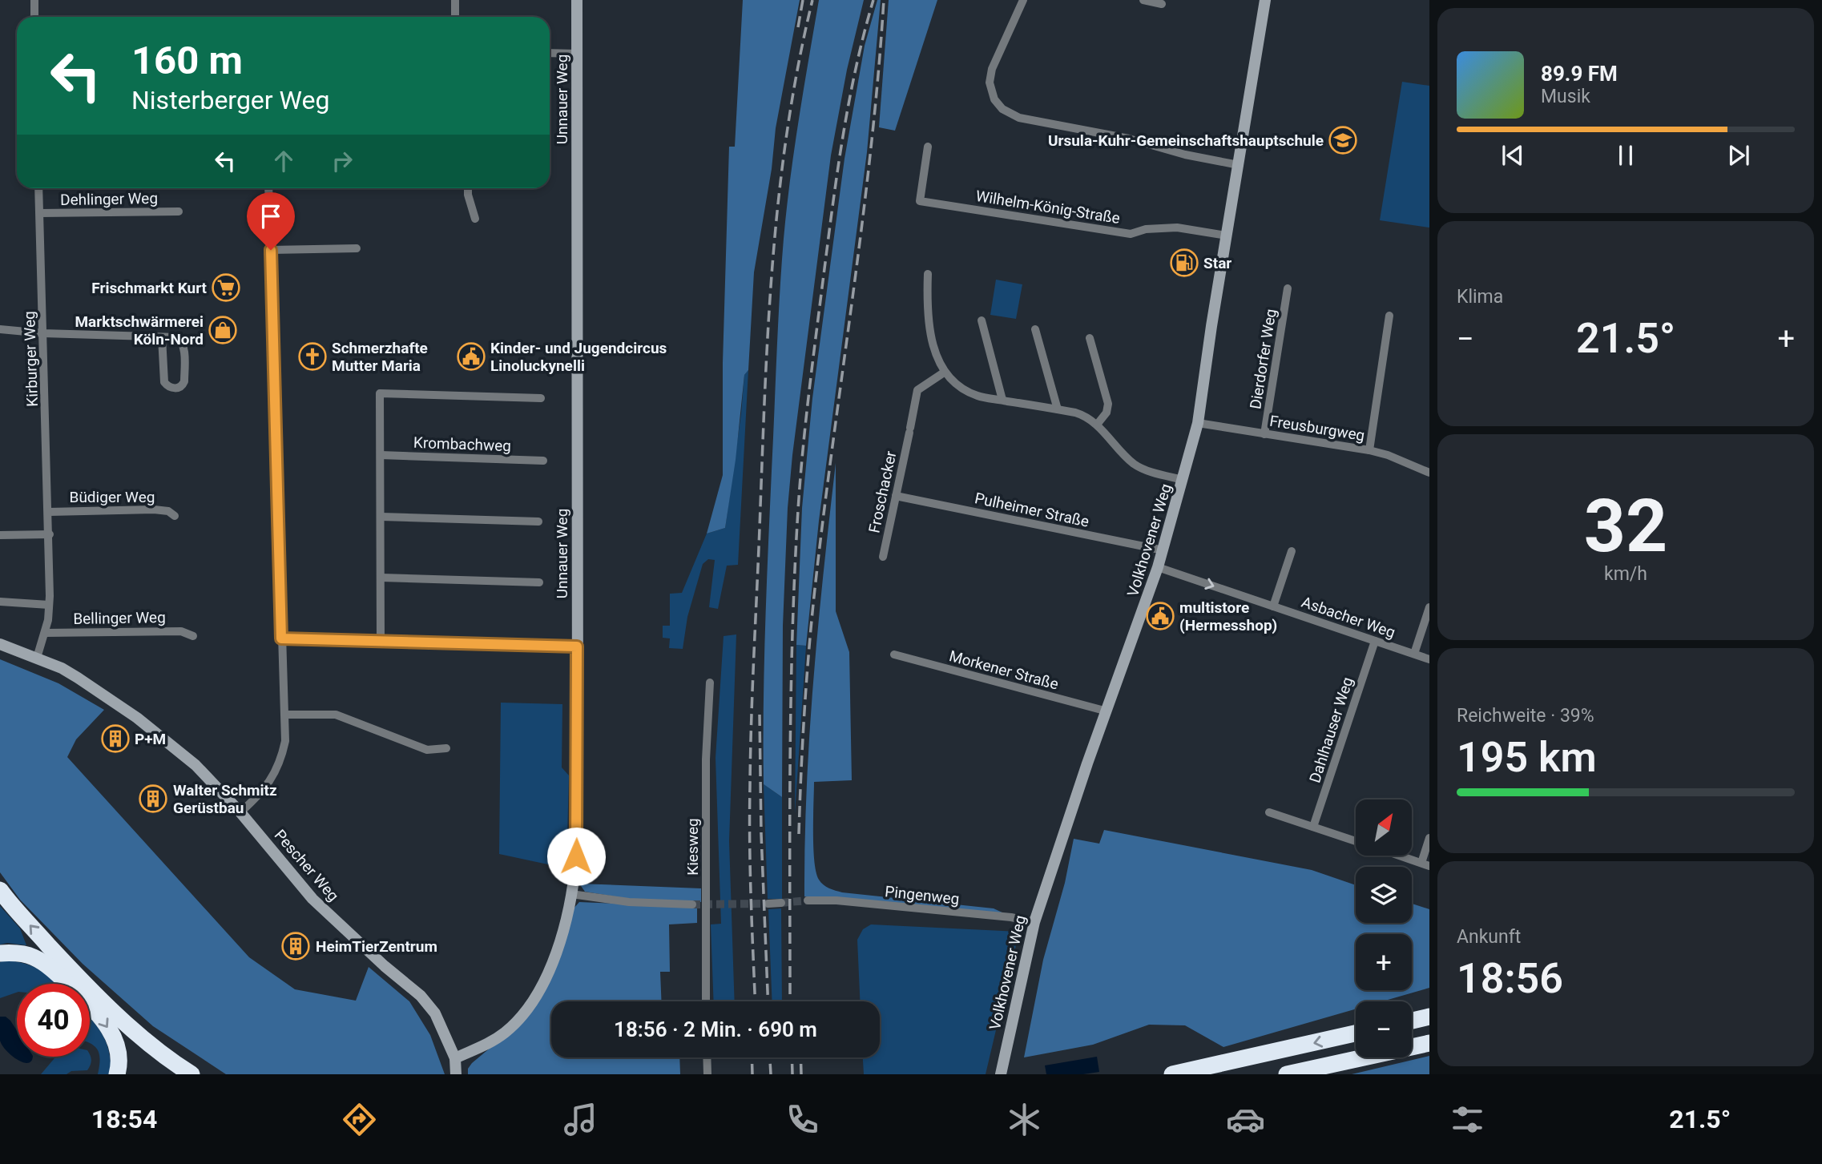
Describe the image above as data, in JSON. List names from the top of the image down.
{
  "streets": {
    "street": [
      "Unnauer Weg",
      "Dehlinger Weg",
      "Wilhelm-König-Straße",
      "Kirburger Weg",
      "Dierdorfer Weg",
      "Freusburgweg",
      "Krombachweg",
      "Froschacker",
      "Büdiger Weg",
      "Pulheimer Straße",
      "Volkhovener Weg",
      "Asbacher Weg",
      "Bellinger Weg",
      "Morkener Straße",
      "Dahlhauser Weg",
      "Kiesweg",
      "Pescher Weg",
      "Pingenweg"
    ]
  },
  "crossings": [
    ["Unnauer Weg", "Pescher Weg"],
    ["Dehlinger Weg", "Kirburger Weg"],
    ["Wilhelm-König-Straße", "Volkhovener Weg"],
    ["Kirburger Weg", "Büdiger Weg"],
    ["Kirburger Weg", "Bellinger Weg"],
    ["Kirburger Weg", "Pescher Weg"],
    ["Dierdorfer Weg", "Freusburgweg"],
    ["Freusburgweg", "Volkhovener Weg"],
    ["Froschacker", "Pulheimer Straße"],
    ["Pulheimer Straße", "Volkhovener Weg"],
    ["Volkhovener Weg", "Asbacher Weg"],
    ["Volkhovener Weg", "Morkener Straße"],
    ["Volkhovener Weg", "Pingenweg"],
    ["Asbacher Weg", "Dahlhauser Weg"]
  ],
  "one_way": ["Asbacher Weg"],
  "places": {
    "school or university": ["Ursula-Kuhr-Gemeinschaftshauptschule"],
    "fuel station": ["Star"],
    "supermarket": ["Frischmarkt Kurt"],
    "shop": ["Marktschwärmerei Köln-Nord"],
    "church": ["Schmerzhafte Mutter Maria"],
    "public building": ["Kinder- und Jugendcircus Linoluckynelli", "multistore (Hermesshop)"],
    "building": ["P+M", "Walter Schmitz Gerüstbau", "HeimTierZentrum"]
  },
  "north": "top right",
  "page": {
    "turn": ["160 m", "Nisterberger Weg"],
    "song": ["89.9 FM", "Musik"],
    "tile": [
      "Klima",
      ["32", "km/h"],
      ["Reichweite · 39%", "195 km"],
      ["Ankunft", "18:56"]
    ],
    "heat": ["−", "21.5°", "+"],
    "map_buttons": ["+", "−"],
    "limit": "40",
    "trip": "18:56 · 2 Min. · 690 m",
    "tabs": ["18:54", "21.5°"]
  }
}
